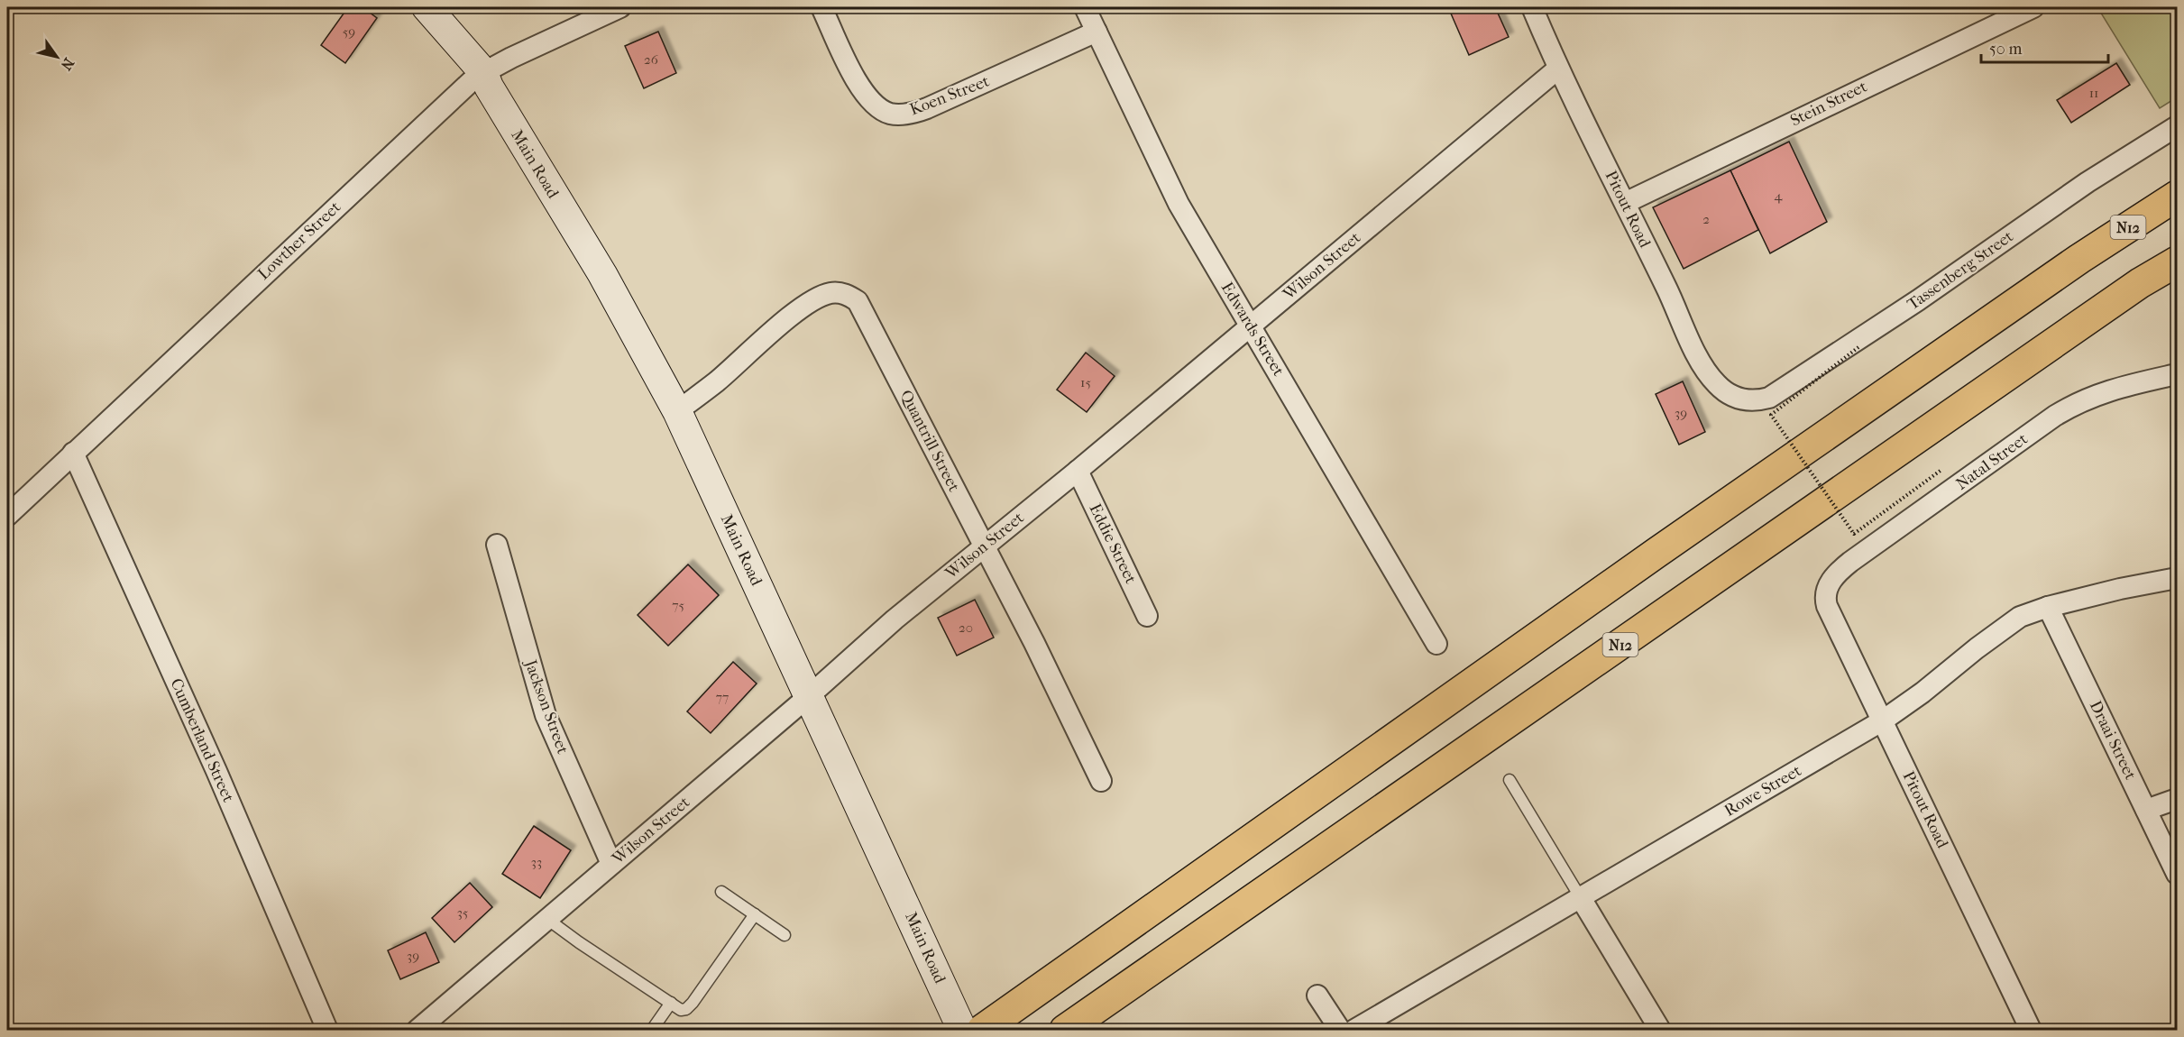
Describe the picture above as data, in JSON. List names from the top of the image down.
{
  "streets": {
    "highway": ["N12"],
    "street": [
      "Koen Street",
      "Stein Street",
      "Main Road",
      "Pitout Road",
      "Lowther Street",
      "Wilson Street",
      "Tassenberg Street",
      "Edwards Street",
      "Quantrill Street",
      "Natal Street",
      "Eddie Street",
      "Jackson Street",
      "Cumberland Street",
      "Draai Street",
      "Rowe Street"
    ]
  },
  "crossings": [
    ["Koen Street", "Edwards Street"],
    ["Stein Street", "Pitout Road"],
    ["Main Road", "Lowther Street"],
    ["Main Road", "Wilson Street"],
    ["Main Road", "Quantrill Street"],
    ["Pitout Road", "Wilson Street"],
    ["Pitout Road", "Tassenberg Street"],
    ["Pitout Road", "Natal Street"],
    ["Pitout Road", "Rowe Street"],
    ["Lowther Street", "Cumberland Street"],
    ["Wilson Street", "Edwards Street"],
    ["Wilson Street", "Quantrill Street"],
    ["Wilson Street", "Eddie Street"],
    ["Wilson Street", "Jackson Street"],
    ["Draai Street", "Rowe Street"]
  ],
  "house_numbers": [
    "59",
    "26",
    "11",
    "4",
    "2",
    "15",
    "39",
    "75",
    "20",
    "77",
    "33",
    "35",
    "39"
  ],
  "scale_bar": "50 m",
  "north": "bottom right"
}
